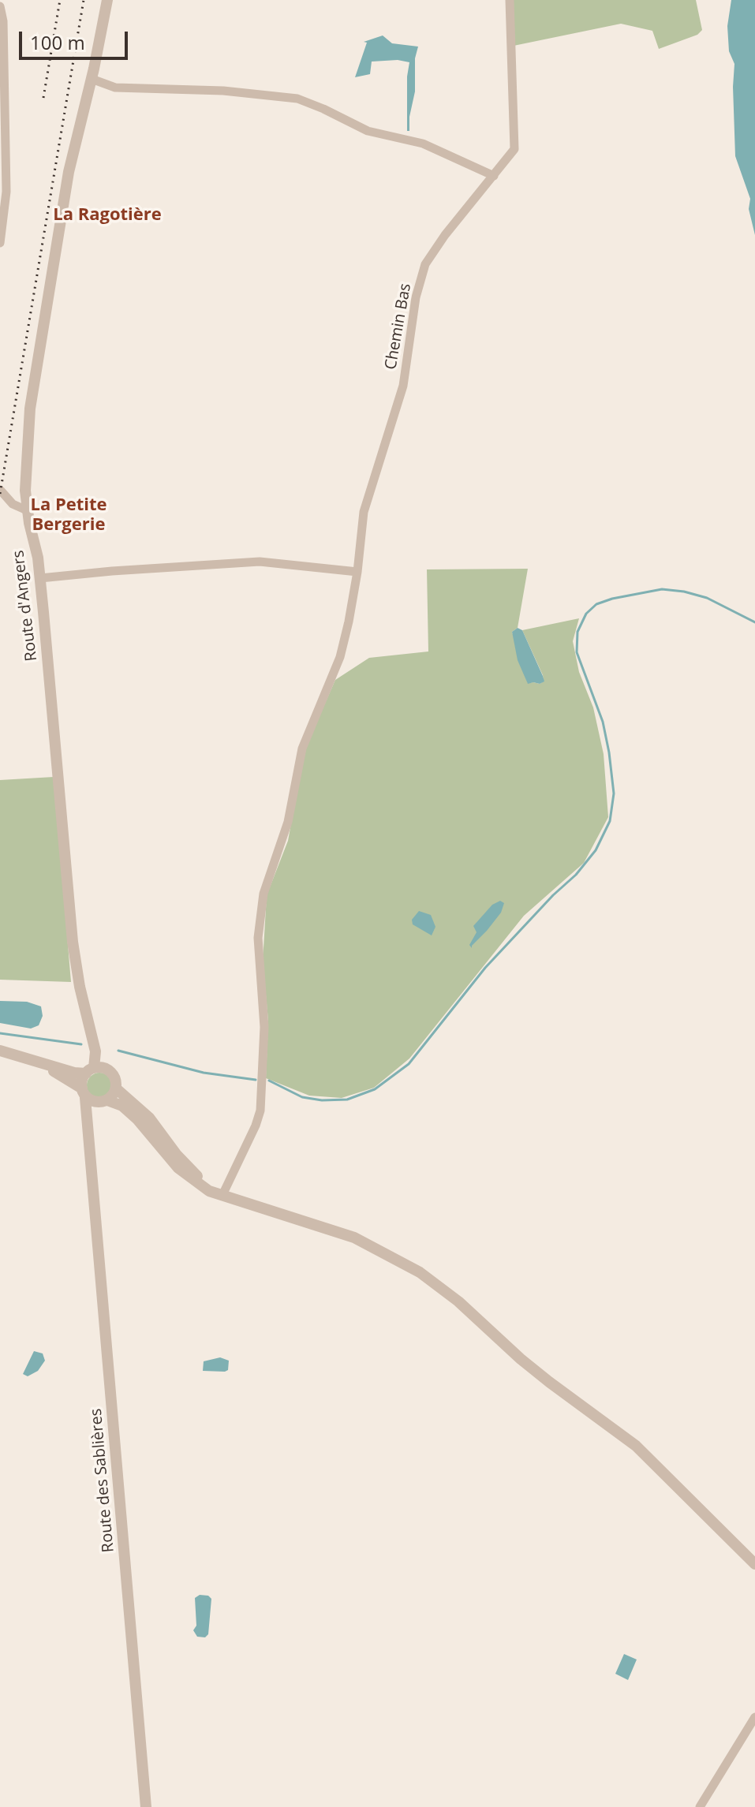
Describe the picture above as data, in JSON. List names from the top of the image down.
{
  "streets": {
    "street": ["Chemin Bas", "Route d'Angers", "Route des Sablières"]
  },
  "crossings": [
    ["Route d'Angers", "Route des Sablières"]
  ],
  "districts": ["La Ragotière", "La Petite Bergerie"],
  "scale_bar": "100 m"
}
